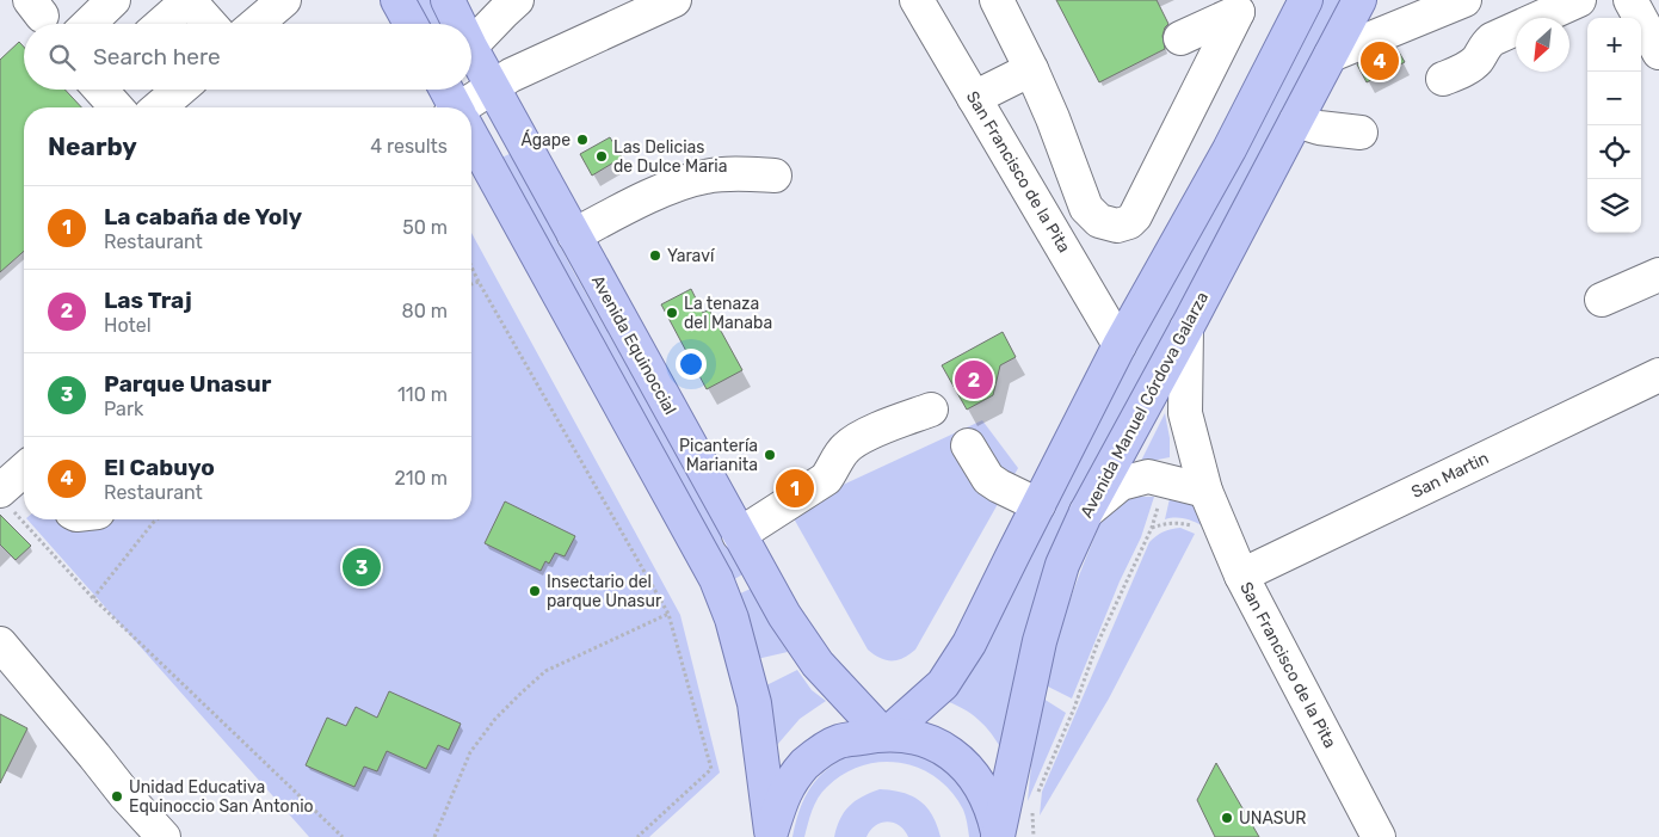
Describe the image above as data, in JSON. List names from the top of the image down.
{
  "streets": {
    "main road": ["Avenida Equinoccial", "Avenida Manuel Córdova Galarza"],
    "street": ["San Francisco de la Pita", "San Martin"]
  },
  "crossings": [
    ["San Francisco de la Pita", "Avenida Manuel Córdova Galarza"],
    ["San Francisco de la Pita", "San Martin"]
  ],
  "places": [
    "Ágape",
    "Las Delicias de Dulce Maria",
    "Yaraví",
    "La tenaza del Manaba",
    "Picantería Marianita",
    "Insectario del parque Unasur",
    "Unidad Educativa Equinoccio San Antonio",
    "UNASUR"
  ],
  "north": "bottom left",
  "page": {
    "map_buttons": ["+", "−"],
    "search": "Search here",
    "pins": [
      "4",
      "2",
      "1",
      "3"
    ],
    "heading": ["Nearby", "4 results"],
    "list": [
      {
        "mark": "1",
        "name": "La cabaña de Yoly",
        "note": "Restaurant",
        "value": "50 m"
      },
      {
        "mark": "2",
        "name": "Las Traj",
        "note": "Hotel",
        "value": "80 m"
      },
      {
        "mark": "3",
        "name": "Parque Unasur",
        "note": "Park",
        "value": "110 m"
      },
      {
        "mark": "4",
        "name": "El Cabuyo",
        "note": "Restaurant",
        "value": "210 m"
      }
    ]
  }
}
